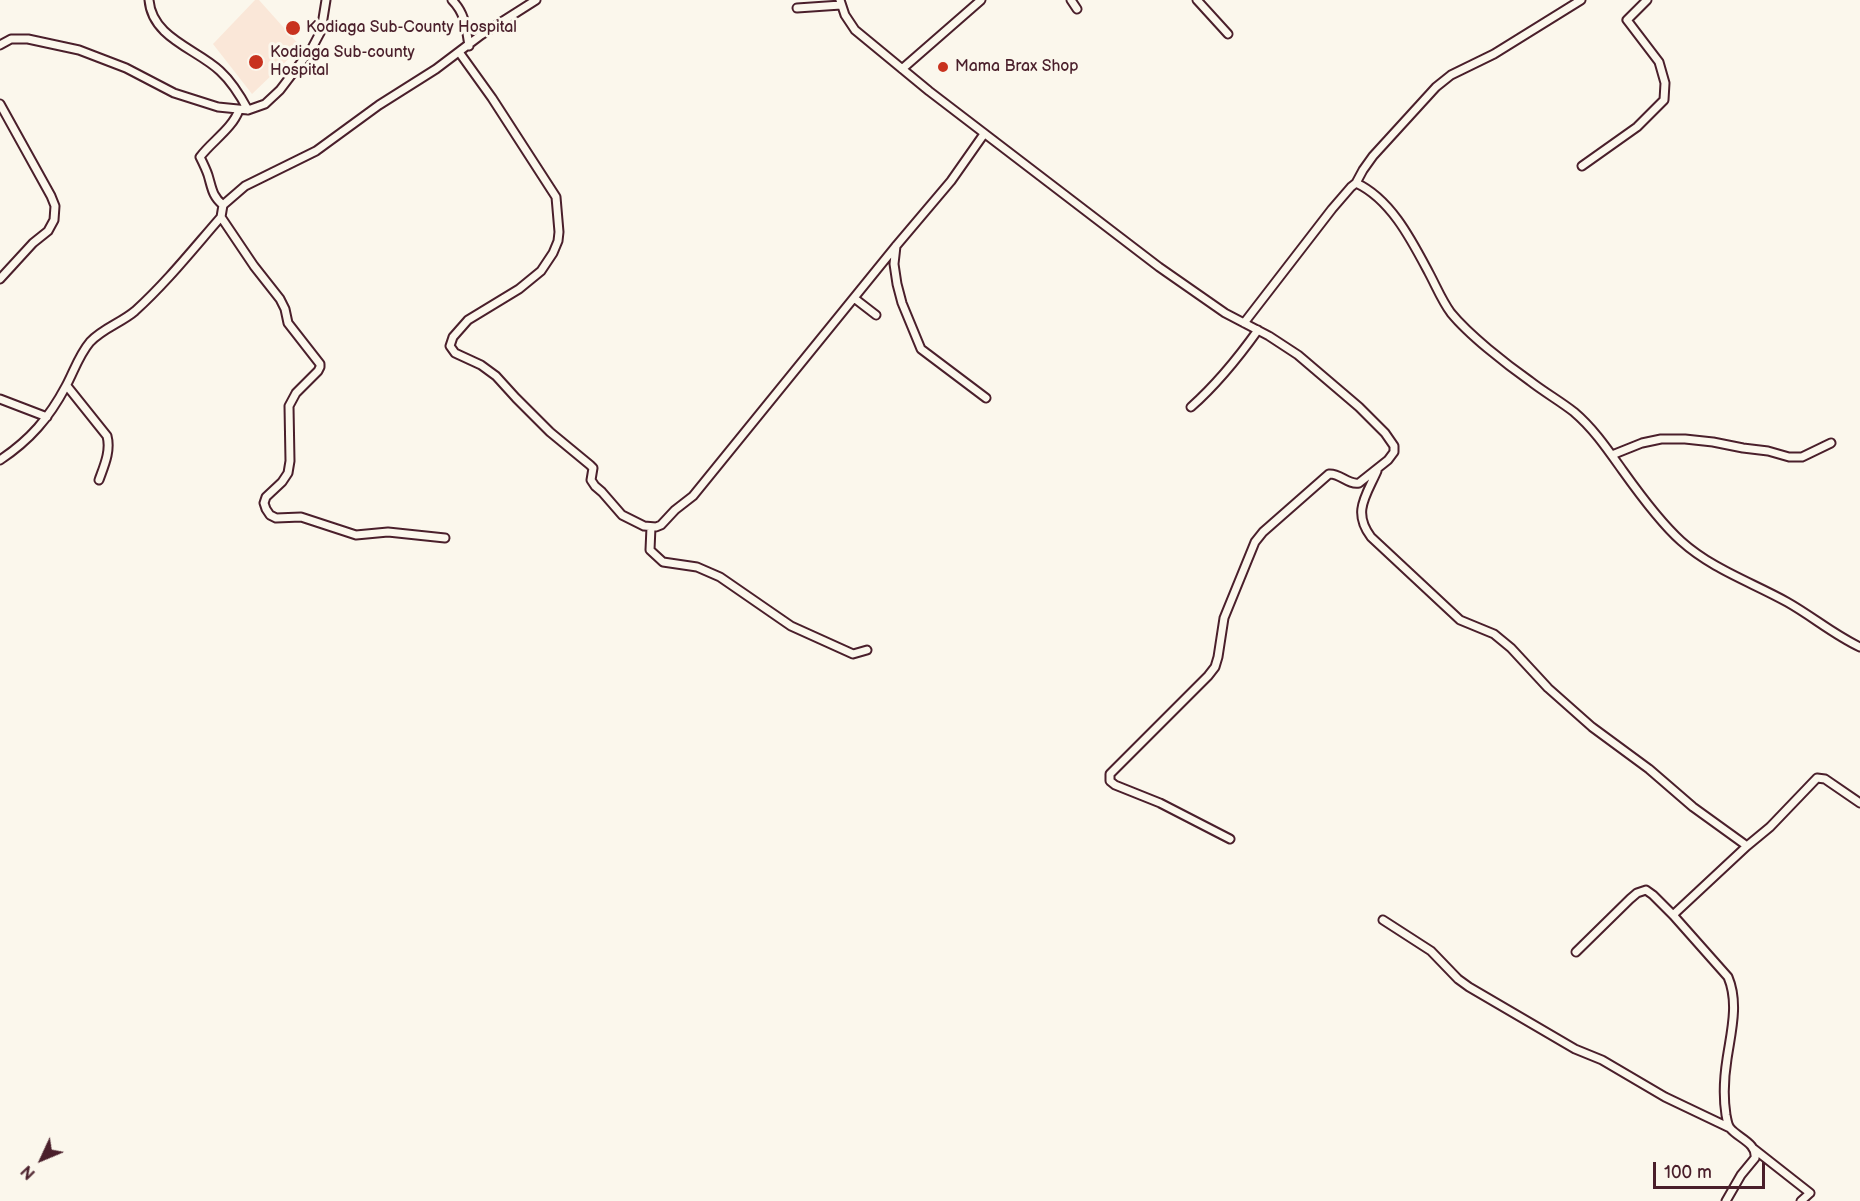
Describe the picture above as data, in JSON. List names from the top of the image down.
{
  "places": ["Kodiaga Sub-County Hospital", "Kodiaga Sub-county Hospital", "Mama Brax Shop"],
  "scale_bar": "100 m",
  "north": "bottom left"
}
